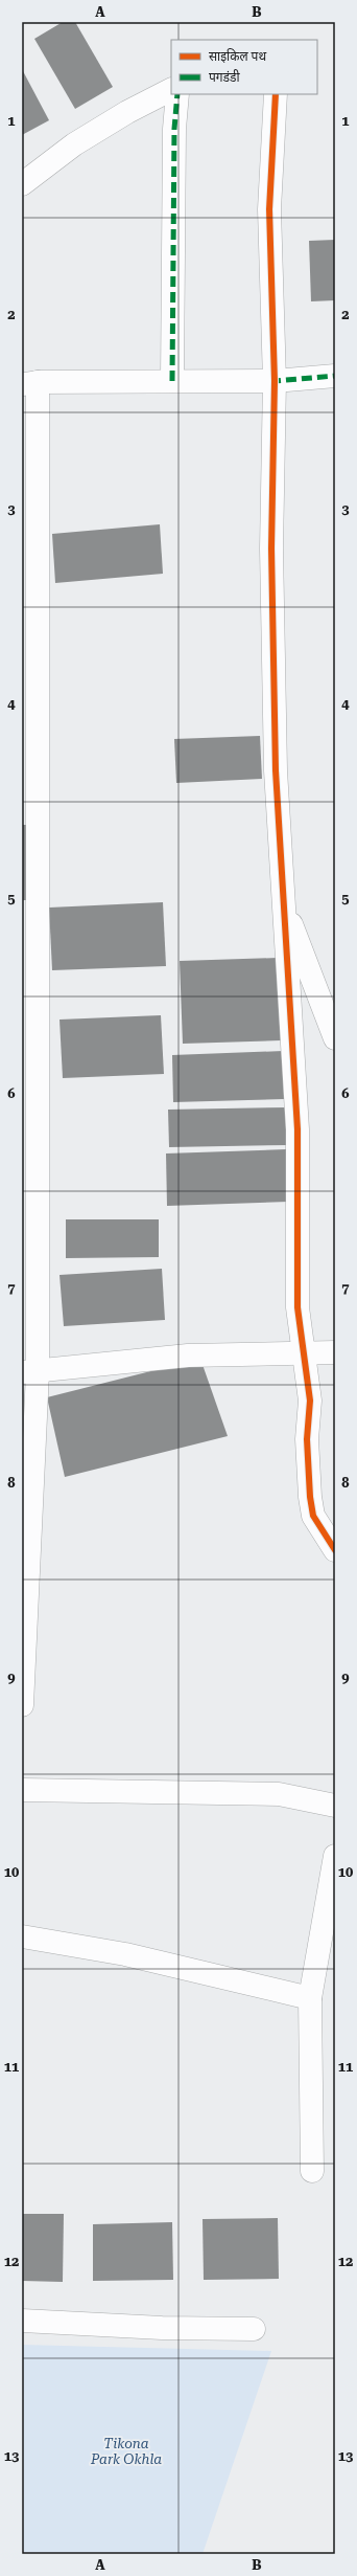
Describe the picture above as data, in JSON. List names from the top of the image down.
{
  "parks": ["Tikona Park Okhla"],
  "legend": ["साइकिल पथ", "पगडंडी"],
  "grid": {
    "columns": ["A", "B"],
    "rows": [
      "1",
      "2",
      "3",
      "4",
      "5",
      "6",
      "7",
      "8",
      "9",
      "10",
      "11",
      "12",
      "13"
    ]
  }
}
